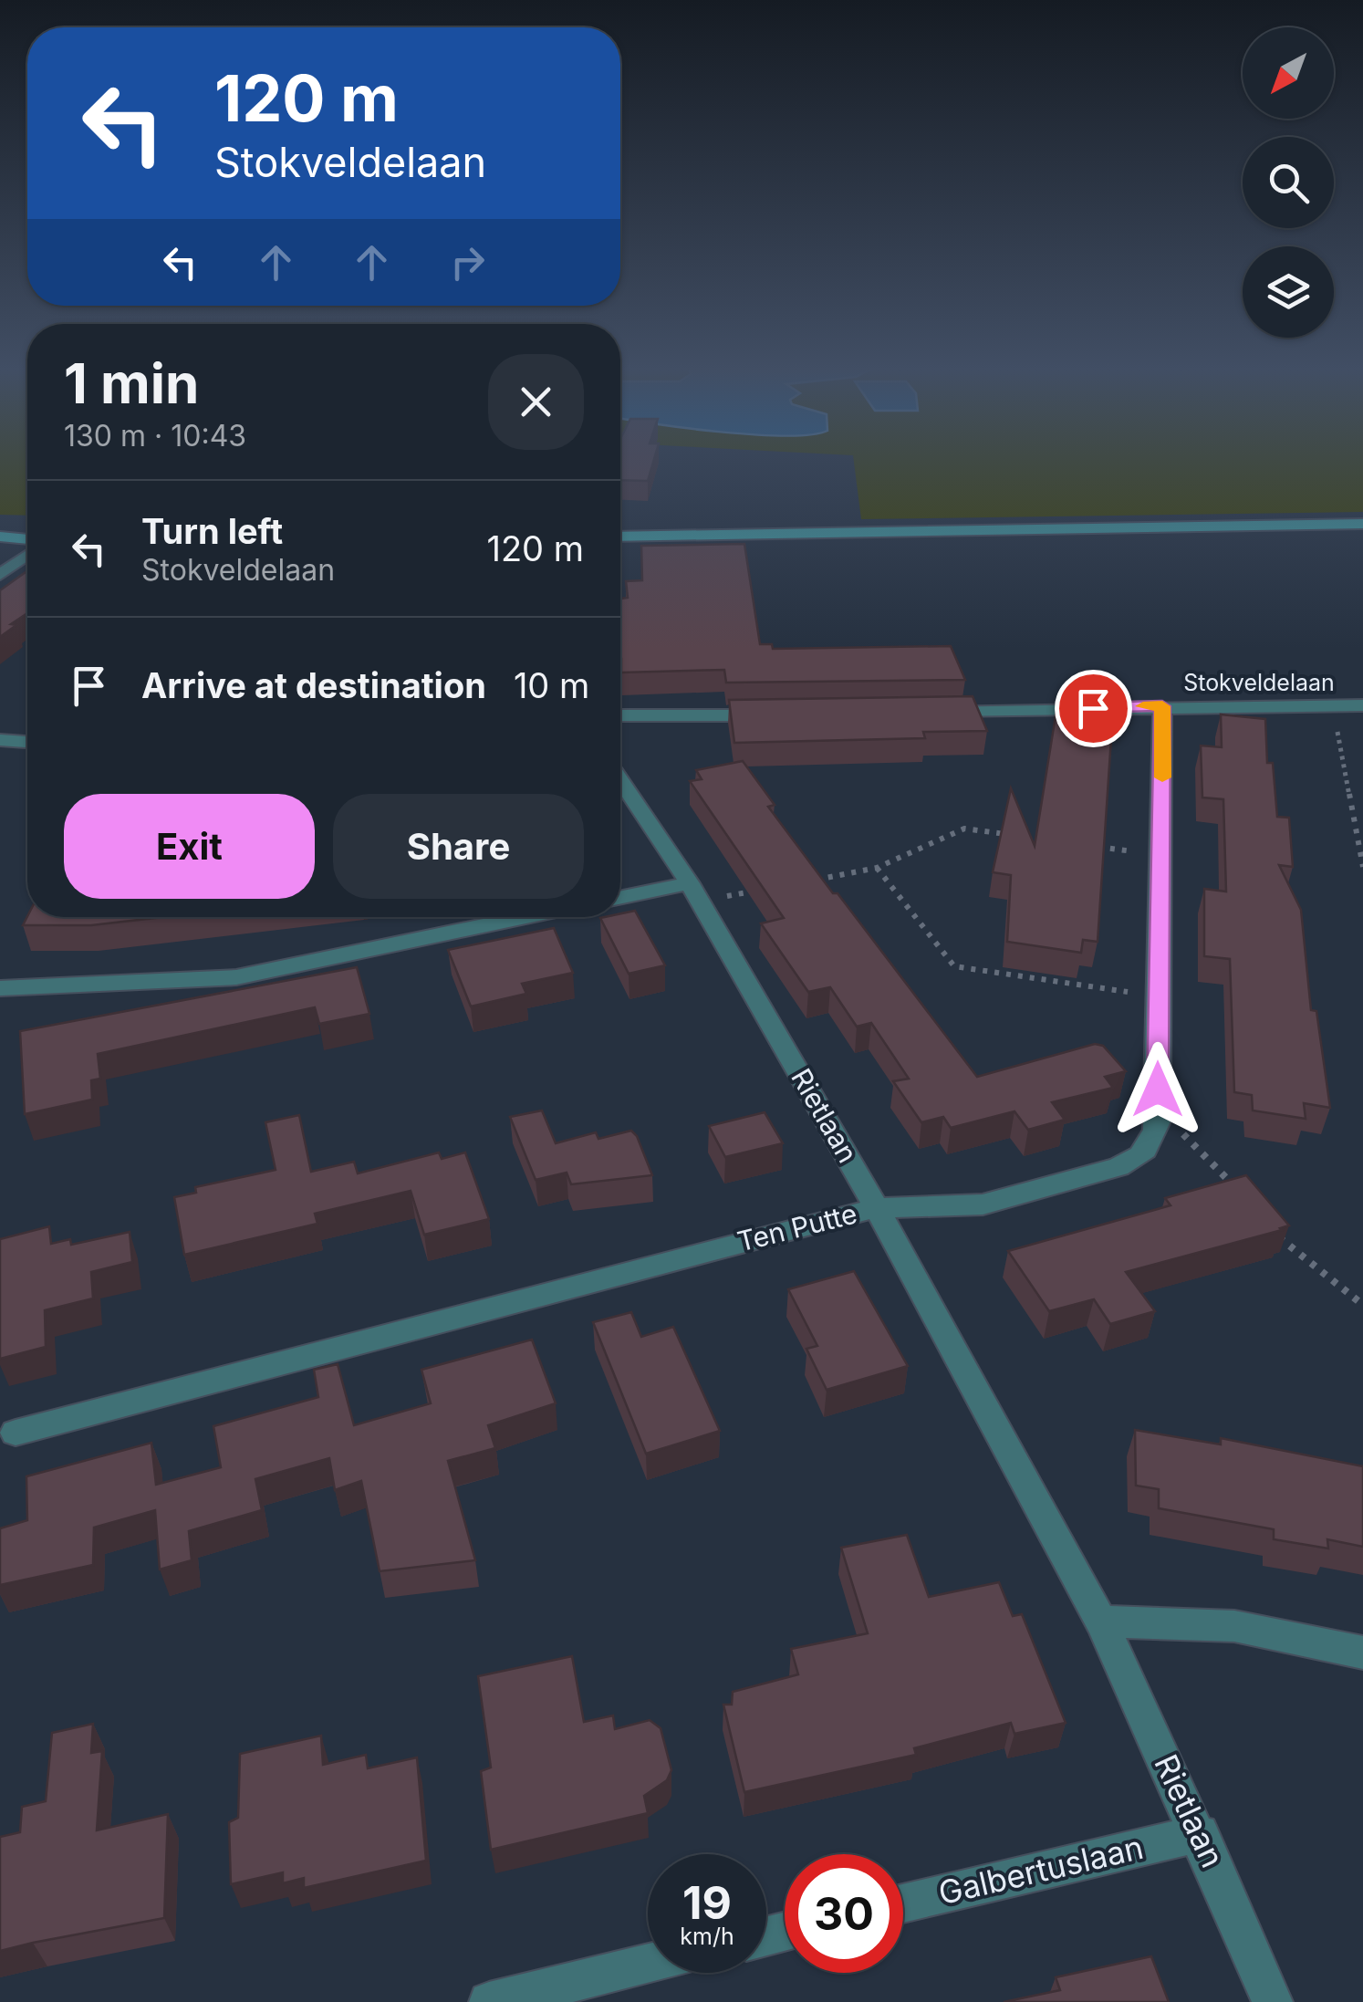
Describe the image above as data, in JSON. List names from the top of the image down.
{
  "streets": {
    "street": [
      "Stokveldelaan",
      "Rietlaan",
      "Ten Putte",
      "Galbertuslaan"
    ]
  },
  "crossings": [
    ["Rietlaan", "Ten Putte"],
    ["Rietlaan", "Galbertuslaan"]
  ],
  "north": "bottom left",
  "page": {
    "turn": ["120 m", "Stokveldelaan"],
    "heading": ["1 min", "130 m · 10:43"],
    "list": [
      {
        "name": "Turn left",
        "note": "Stokveldelaan",
        "value": "120 m"
      },
      {
        "name": "Arrive at destination",
        "value": "10 m"
      }
    ],
    "buttons": ["Exit", "Share"],
    "speed": "19 km/h",
    "limit": "30"
  }
}
